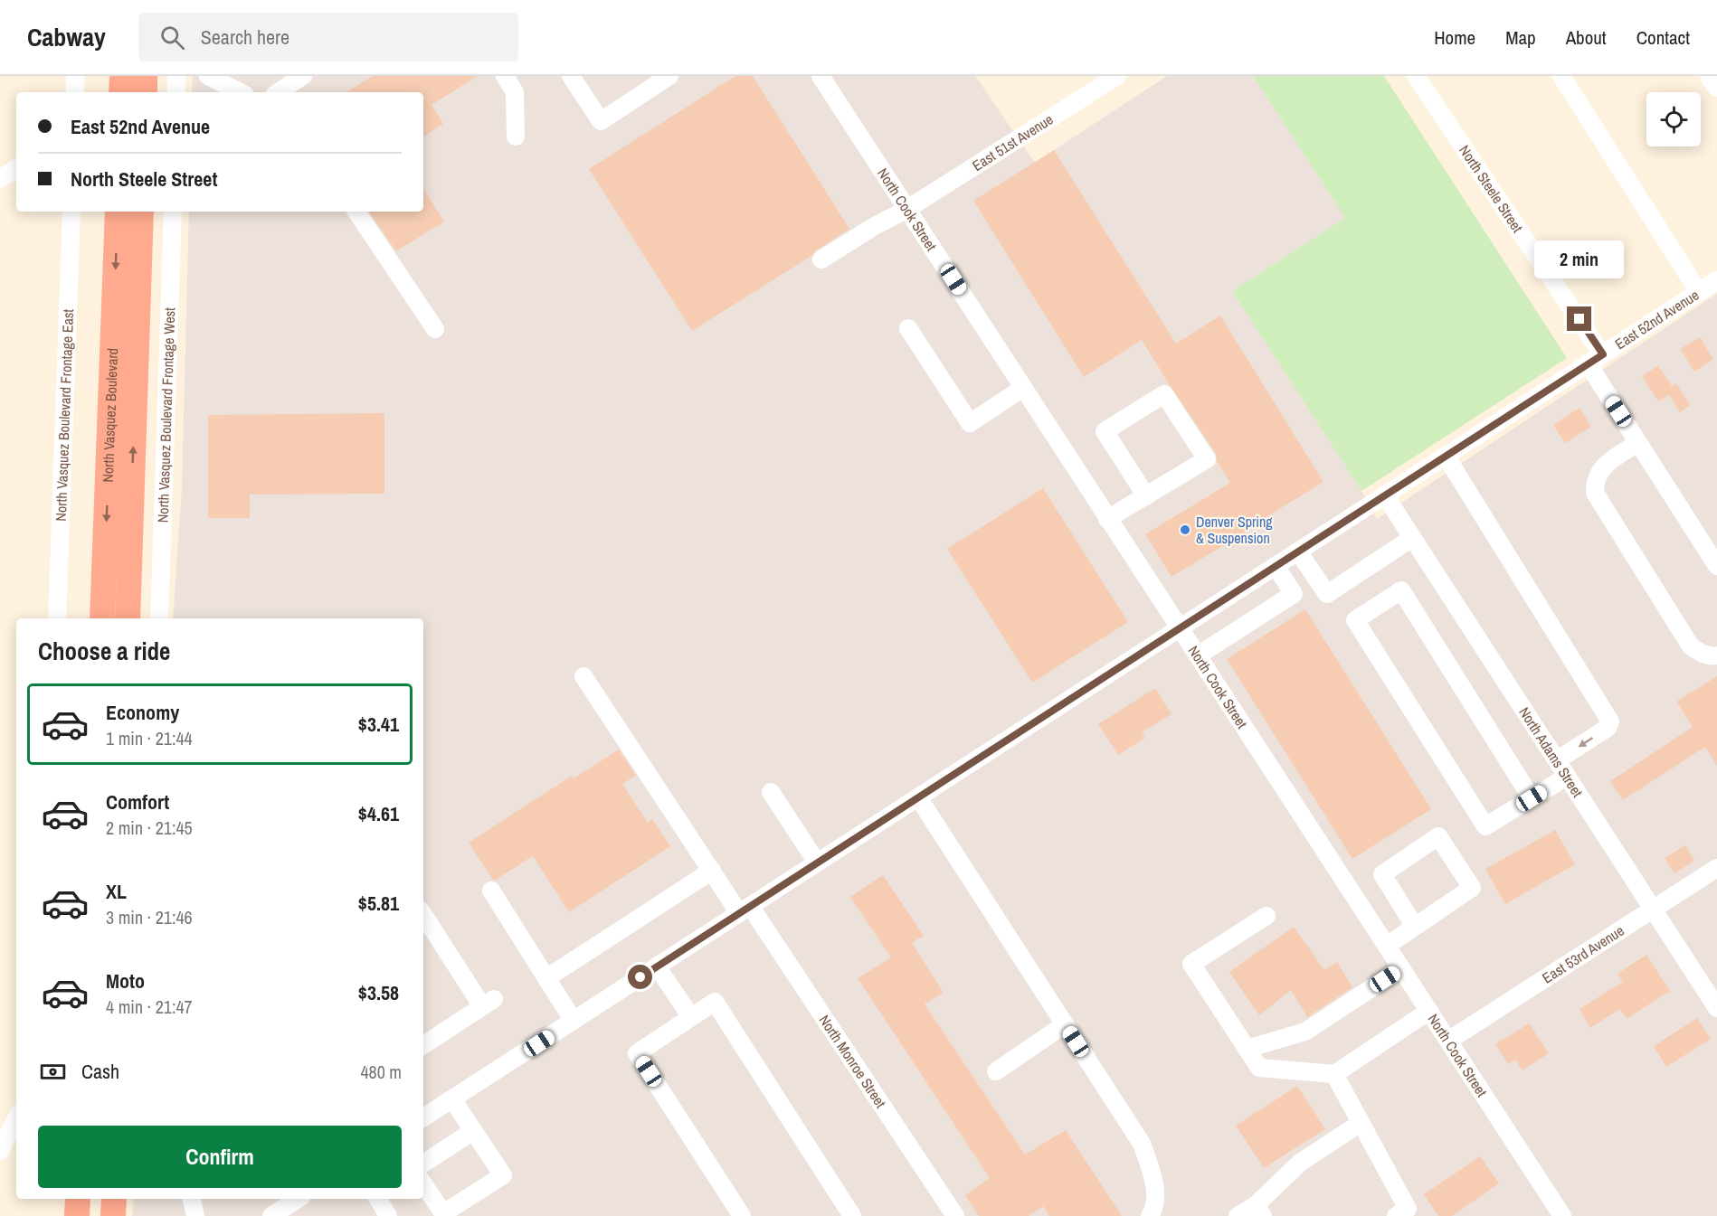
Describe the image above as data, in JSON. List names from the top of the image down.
{
  "streets": {
    "highway": ["North Vasquez Boulevard"],
    "street": [
      "East 51st Avenue",
      "North Steele Street",
      "North Cook Street",
      "East 52nd Avenue",
      "North Vasquez Boulevard Frontage East",
      "North Vasquez Boulevard Frontage West",
      "North Adams Street",
      "East 53rd Avenue",
      "North Monroe Street"
    ]
  },
  "crossings": [
    ["East 51st Avenue", "North Cook Street"],
    ["North Steele Street", "East 52nd Avenue"],
    ["North Cook Street", "East 52nd Avenue"],
    ["North Cook Street", "East 53rd Avenue"],
    ["East 52nd Avenue", "North Adams Street"],
    ["East 52nd Avenue", "North Monroe Street"],
    ["North Adams Street", "East 53rd Avenue"]
  ],
  "places": ["Denver Spring & Suspension"],
  "page": {
    "header": "Cabway",
    "search": "Search here",
    "nav": [
      "Home",
      "Map",
      "About",
      "Contact"
    ],
    "banner": ["East 52nd Avenue", "North Steele Street"],
    "bubble": "2 min",
    "heading": "Choose a ride",
    "list": [
      {
        "name": "Economy",
        "note": "1 min · 21:44",
        "value": "$3.41"
      },
      {
        "name": "Comfort",
        "note": "2 min · 21:45",
        "value": "$4.61"
      },
      {
        "name": "XL",
        "note": "3 min · 21:46",
        "value": "$5.81"
      },
      {
        "name": "Moto",
        "note": "4 min · 21:47",
        "value": "$3.58"
      }
    ],
    "pay": ["Cash", "480 m"],
    "buttons": "Confirm"
  }
}
